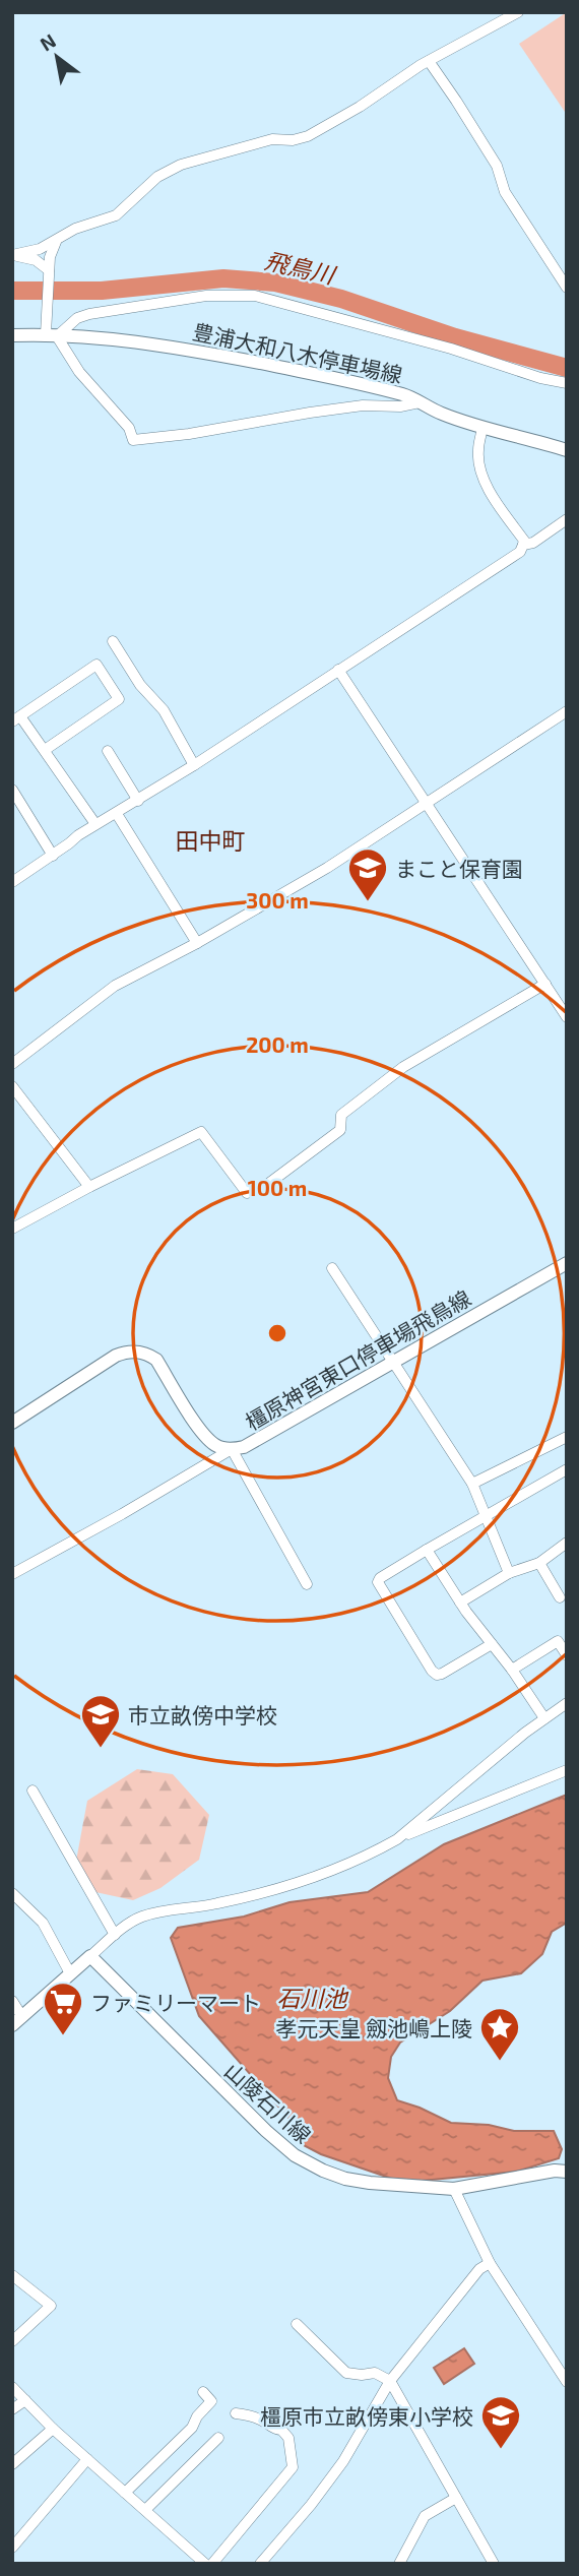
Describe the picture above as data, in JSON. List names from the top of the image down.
{
  "streets": {
    "main road": ["豊浦大和八木停車場線", "橿原神宮東口停車場飛鳥線", "山陵石川線"]
  },
  "districts": ["田中町"],
  "water": ["飛鳥川", "石川池"],
  "places": {
    "school or university": ["まこと保育園", "市立畝傍中学校", "橿原市立畝傍東小学校"],
    "supermarket": ["ファミリーマート"],
    "place": ["孝元天皇 劔池嶋上陵"]
  },
  "north": "top left",
  "rings": ["300 m", "200 m", "100 m"]
}
